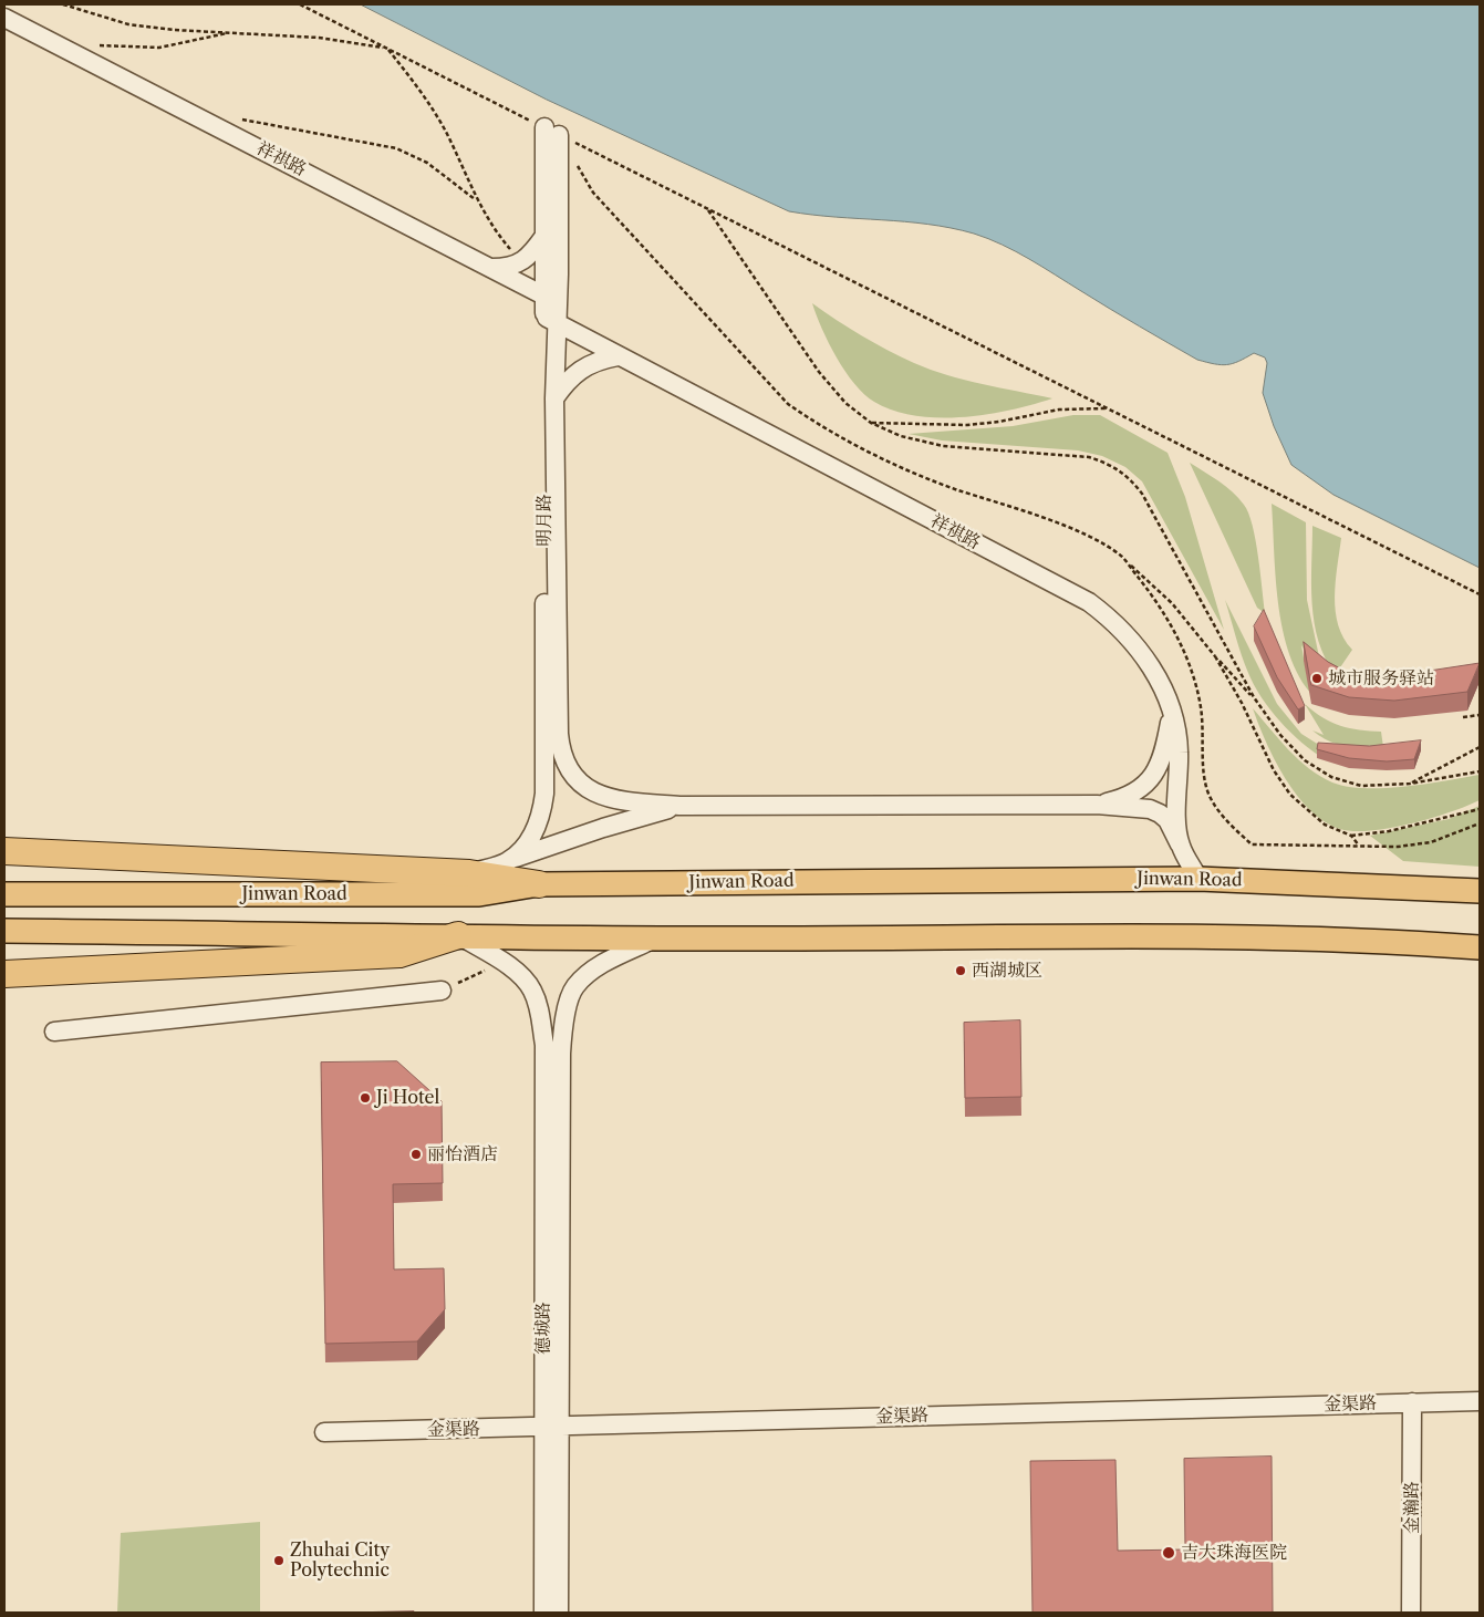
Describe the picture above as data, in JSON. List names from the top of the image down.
{
  "streets": {
    "main road": ["Jinwan Road"],
    "street": [
      "祥祺路",
      "明月路",
      "德城路",
      "金渠路",
      "金瀚路"
    ]
  },
  "crossings": [
    ["祥祺路", "明月路"],
    ["祥祺路", "Jinwan Road"],
    ["德城路", "金渠路"],
    ["金渠路", "金瀚路"]
  ],
  "places": [
    "城市服务驿站",
    "西湖城区",
    "Ji Hotel",
    "丽怡酒店",
    "吉大珠海医院",
    "Zhuhai City Polytechnic"
  ]
}
